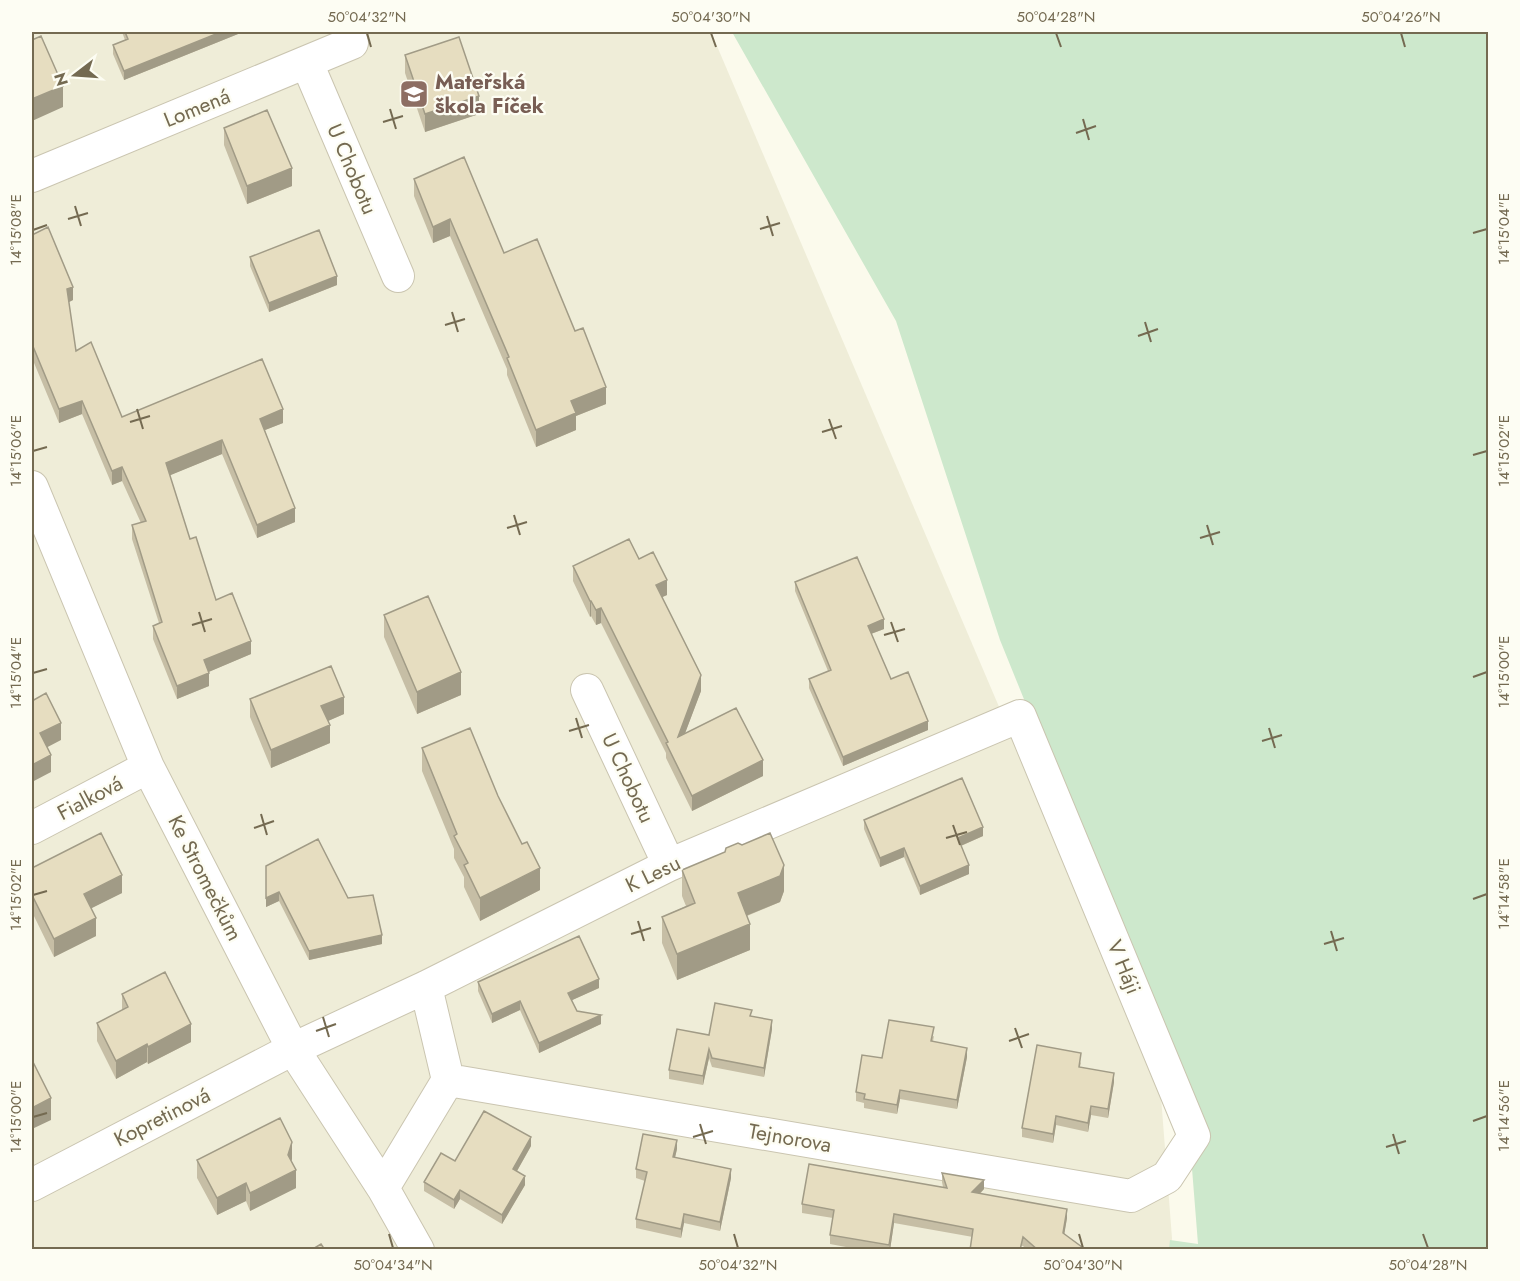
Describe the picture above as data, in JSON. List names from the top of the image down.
{
  "streets": {
    "street": [
      "Lomená",
      "U Chobotu",
      "Fialková",
      "K Lesu",
      "Ke Stromečkům",
      "V Háji",
      "Kopretinová",
      "Tejnorova"
    ]
  },
  "crossings": [
    ["Lomená", "U Chobotu"],
    ["U Chobotu", "K Lesu"],
    ["Fialková", "Ke Stromečkům"],
    ["K Lesu", "Ke Stromečkům"],
    ["K Lesu", "V Háji"],
    ["K Lesu", "Kopretinová"],
    ["Ke Stromečkům", "Kopretinová"],
    ["V Háji", "Tejnorova"]
  ],
  "places": {
    "school or university": ["Mateřská škola Fíček"]
  },
  "north": "left",
  "coordinates": [
    "50°04'32\"N",
    "50°04'30\"N",
    "50°04'28\"N",
    "50°04'26\"N",
    "14°15'04\"E",
    "14°15'08\"E",
    "14°15'02\"E",
    "14°15'06\"E",
    "14°15'00\"E",
    "14°14'58\"E",
    "14°14'56\"E",
    "50°04'34\"N"
  ]
}
